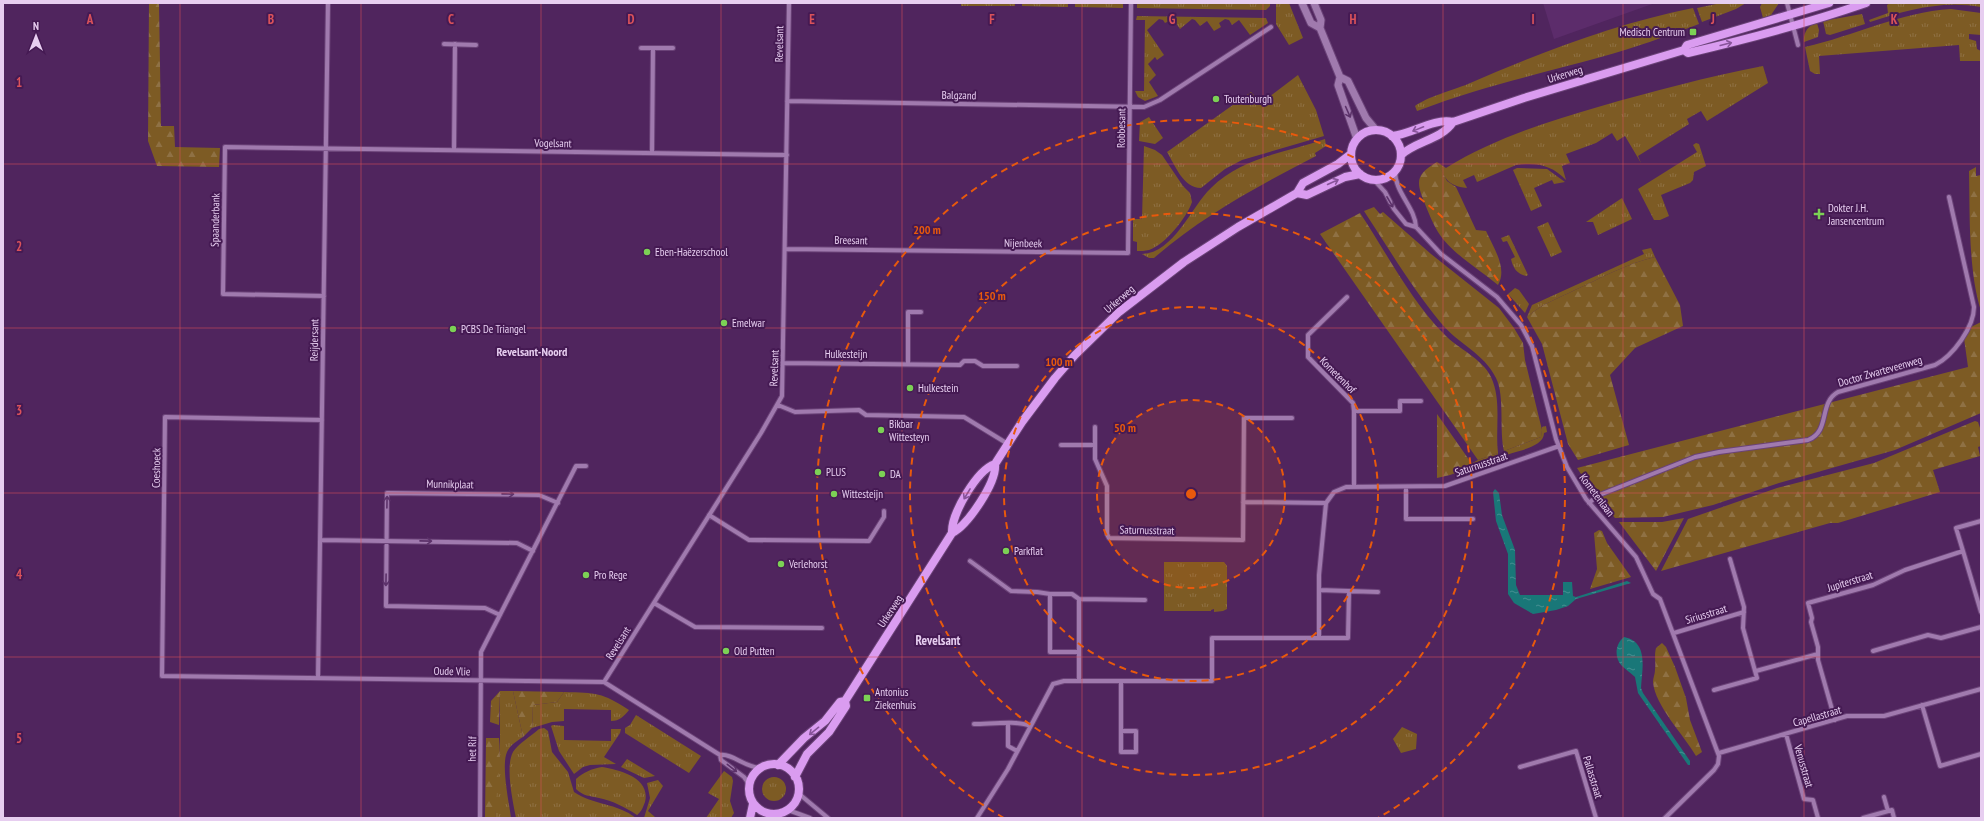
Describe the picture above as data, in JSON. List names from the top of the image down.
{
  "streets": {
    "main road": ["Urkerweg"],
    "street": [
      "Revelsant",
      "Balgzand",
      "Robbesant",
      "Vogelsant",
      "Spaanderbank",
      "Breesant",
      "Nijenbeek",
      "Reijdersant",
      "Hulkesteijn",
      "Doctor Zwarteveenweg",
      "Kometenhof",
      "Saturnusstraat",
      "Coeshoeck",
      "Munnikplaat",
      "Kometenlaan",
      "Jupiterstraat",
      "Siriusstraat",
      "Oude Vlie",
      "Capellastraat",
      "het Rif",
      "Venusstraat",
      "Pallasstraat"
    ]
  },
  "crossings": [
    ["Revelsant", "Balgzand"],
    ["Revelsant", "Vogelsant"],
    ["Revelsant", "Breesant"],
    ["Revelsant", "Hulkesteijn"],
    ["Revelsant", "Oude Vlie"],
    ["Urkerweg", "Kometenlaan"],
    ["Balgzand", "Robbesant"],
    ["Robbesant", "Nijenbeek"],
    ["Vogelsant", "Spaanderbank"],
    ["Vogelsant", "Reijdersant"],
    ["Spaanderbank", "Reijdersant"],
    ["Breesant", "Nijenbeek"],
    ["Reijdersant", "Coeshoeck"],
    ["Reijdersant", "Oude Vlie"],
    ["Doctor Zwarteveenweg", "Kometenlaan"],
    ["Kometenhof", "Saturnusstraat"],
    ["Saturnusstraat", "Kometenlaan"],
    ["Coeshoeck", "Oude Vlie"],
    ["Kometenlaan", "Siriusstraat"],
    ["Kometenlaan", "Capellastraat"],
    ["Jupiterstraat", "Capellastraat"],
    ["Oude Vlie", "het Rif"],
    ["Capellastraat", "Venusstraat"]
  ],
  "districts": ["Revelsant-Noord", "Revelsant"],
  "places": {
    "transit": ["Medisch Centrum", "Antonius Ziekenhuis"],
    "other": [
      "Toutenburgh",
      "Eben-Haëzerschool",
      "Emelwar",
      "PCBS De Triangel",
      "Hulkestein",
      "Bikbar Wittesteyn",
      "PLUS",
      "DA",
      "Wittesteijn",
      "Parkflat",
      "Verlehorst",
      "Pro Rege",
      "Old Putten"
    ],
    "health": ["Dokter J.H. Jansencentrum"]
  },
  "north": "top",
  "grid": {
    "columns": [
      "A",
      "B",
      "C",
      "D",
      "E",
      "F",
      "G",
      "H",
      "I",
      "J",
      "K"
    ],
    "rows": [
      "1",
      "2",
      "3",
      "4",
      "5"
    ]
  },
  "rings": [
    "200 m",
    "150 m",
    "100 m",
    "50 m"
  ]
}
